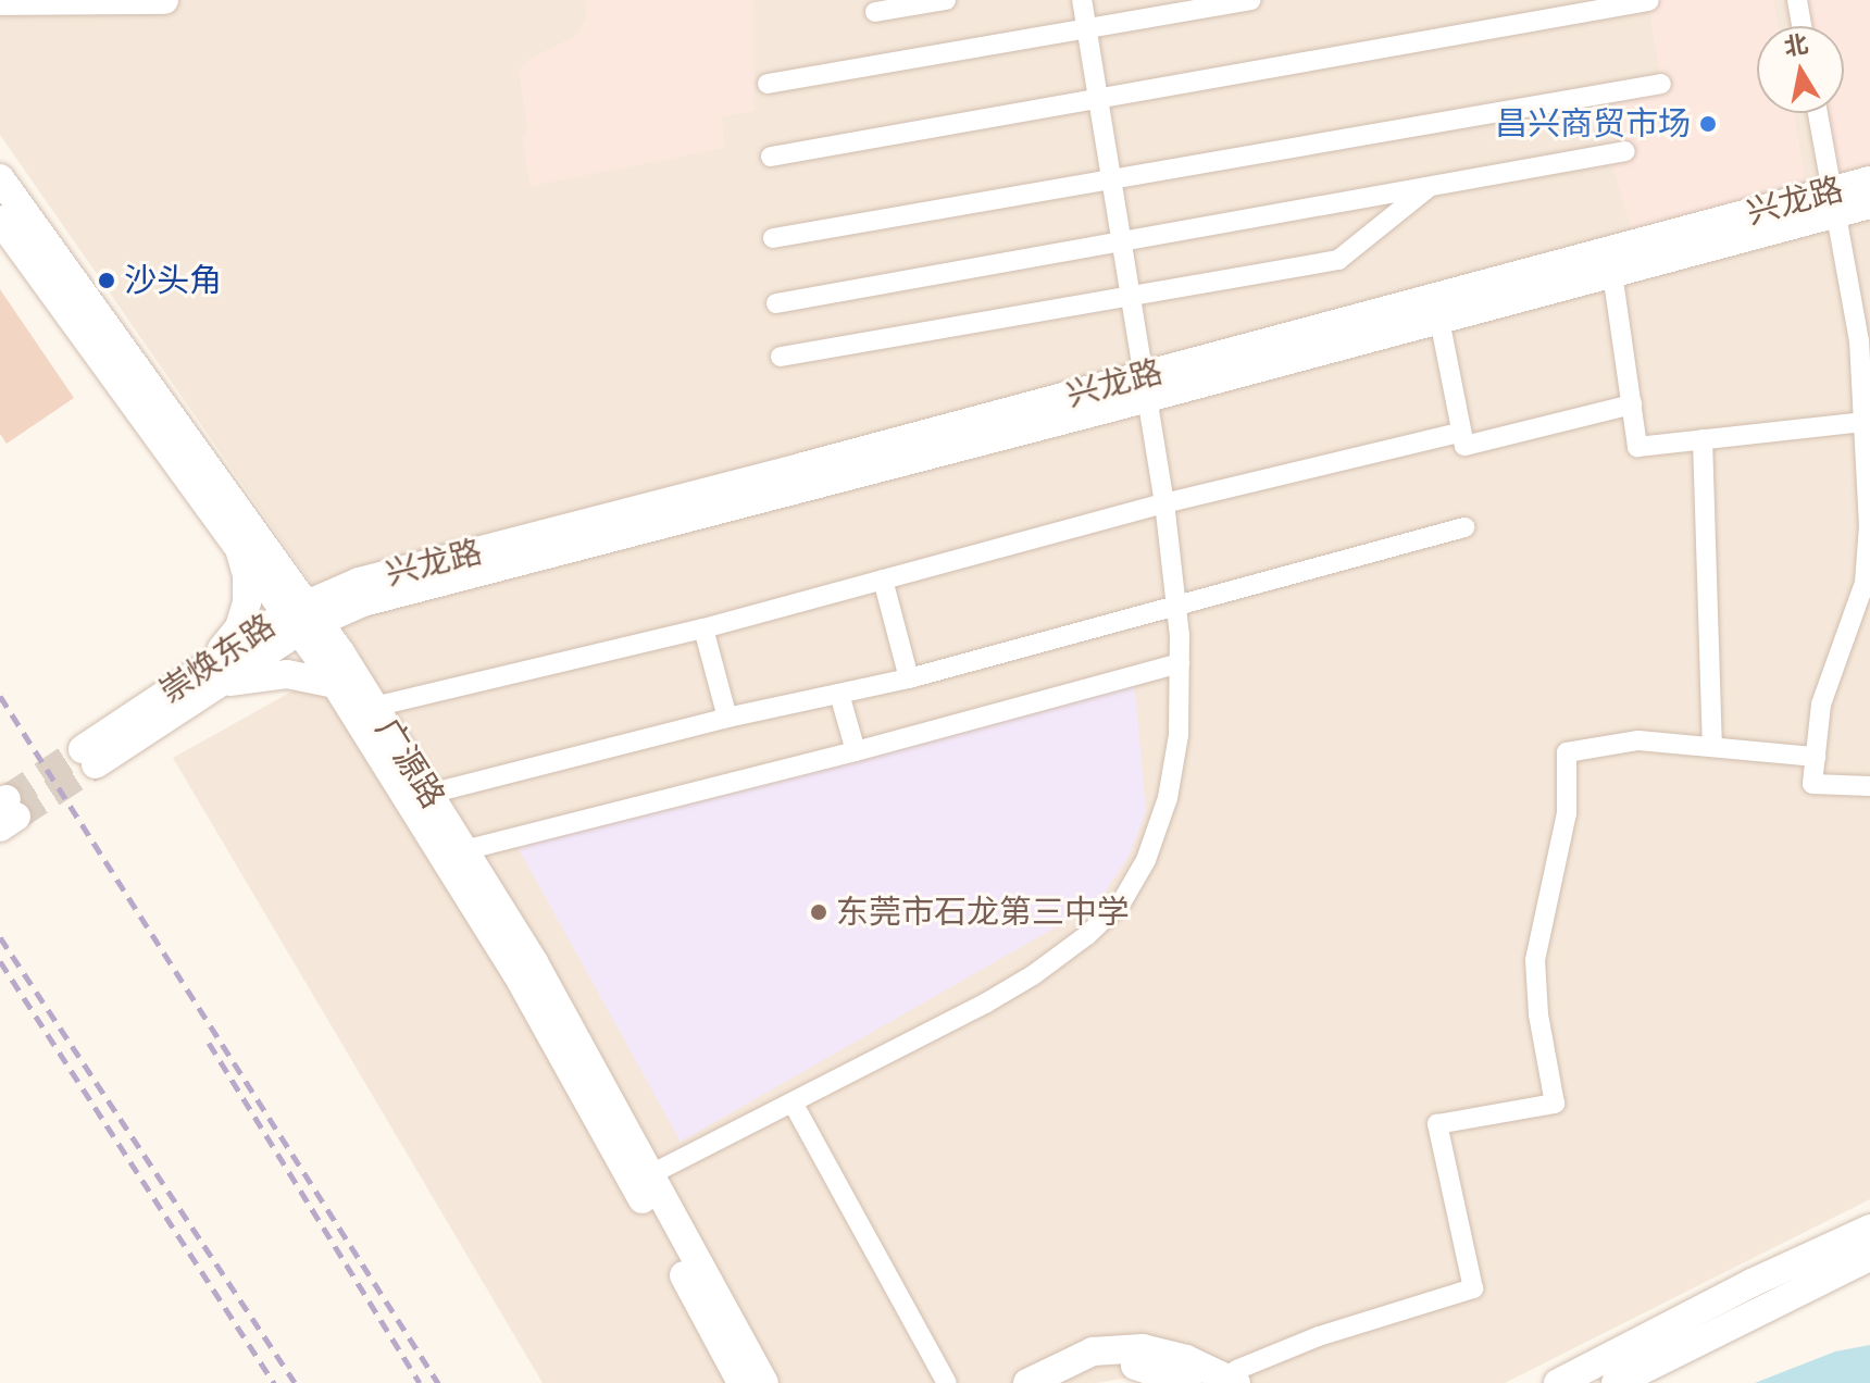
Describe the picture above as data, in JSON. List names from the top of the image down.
{
  "streets": {
    "main road": ["兴龙路", "崇焕东路", "广源路"]
  },
  "crossings": [
    ["兴龙路", "崇焕东路"],
    ["崇焕东路", "广源路"]
  ],
  "places": ["昌兴商贸市场", "沙头角", "东莞市石龙第三中学"],
  "north": "top"
}
